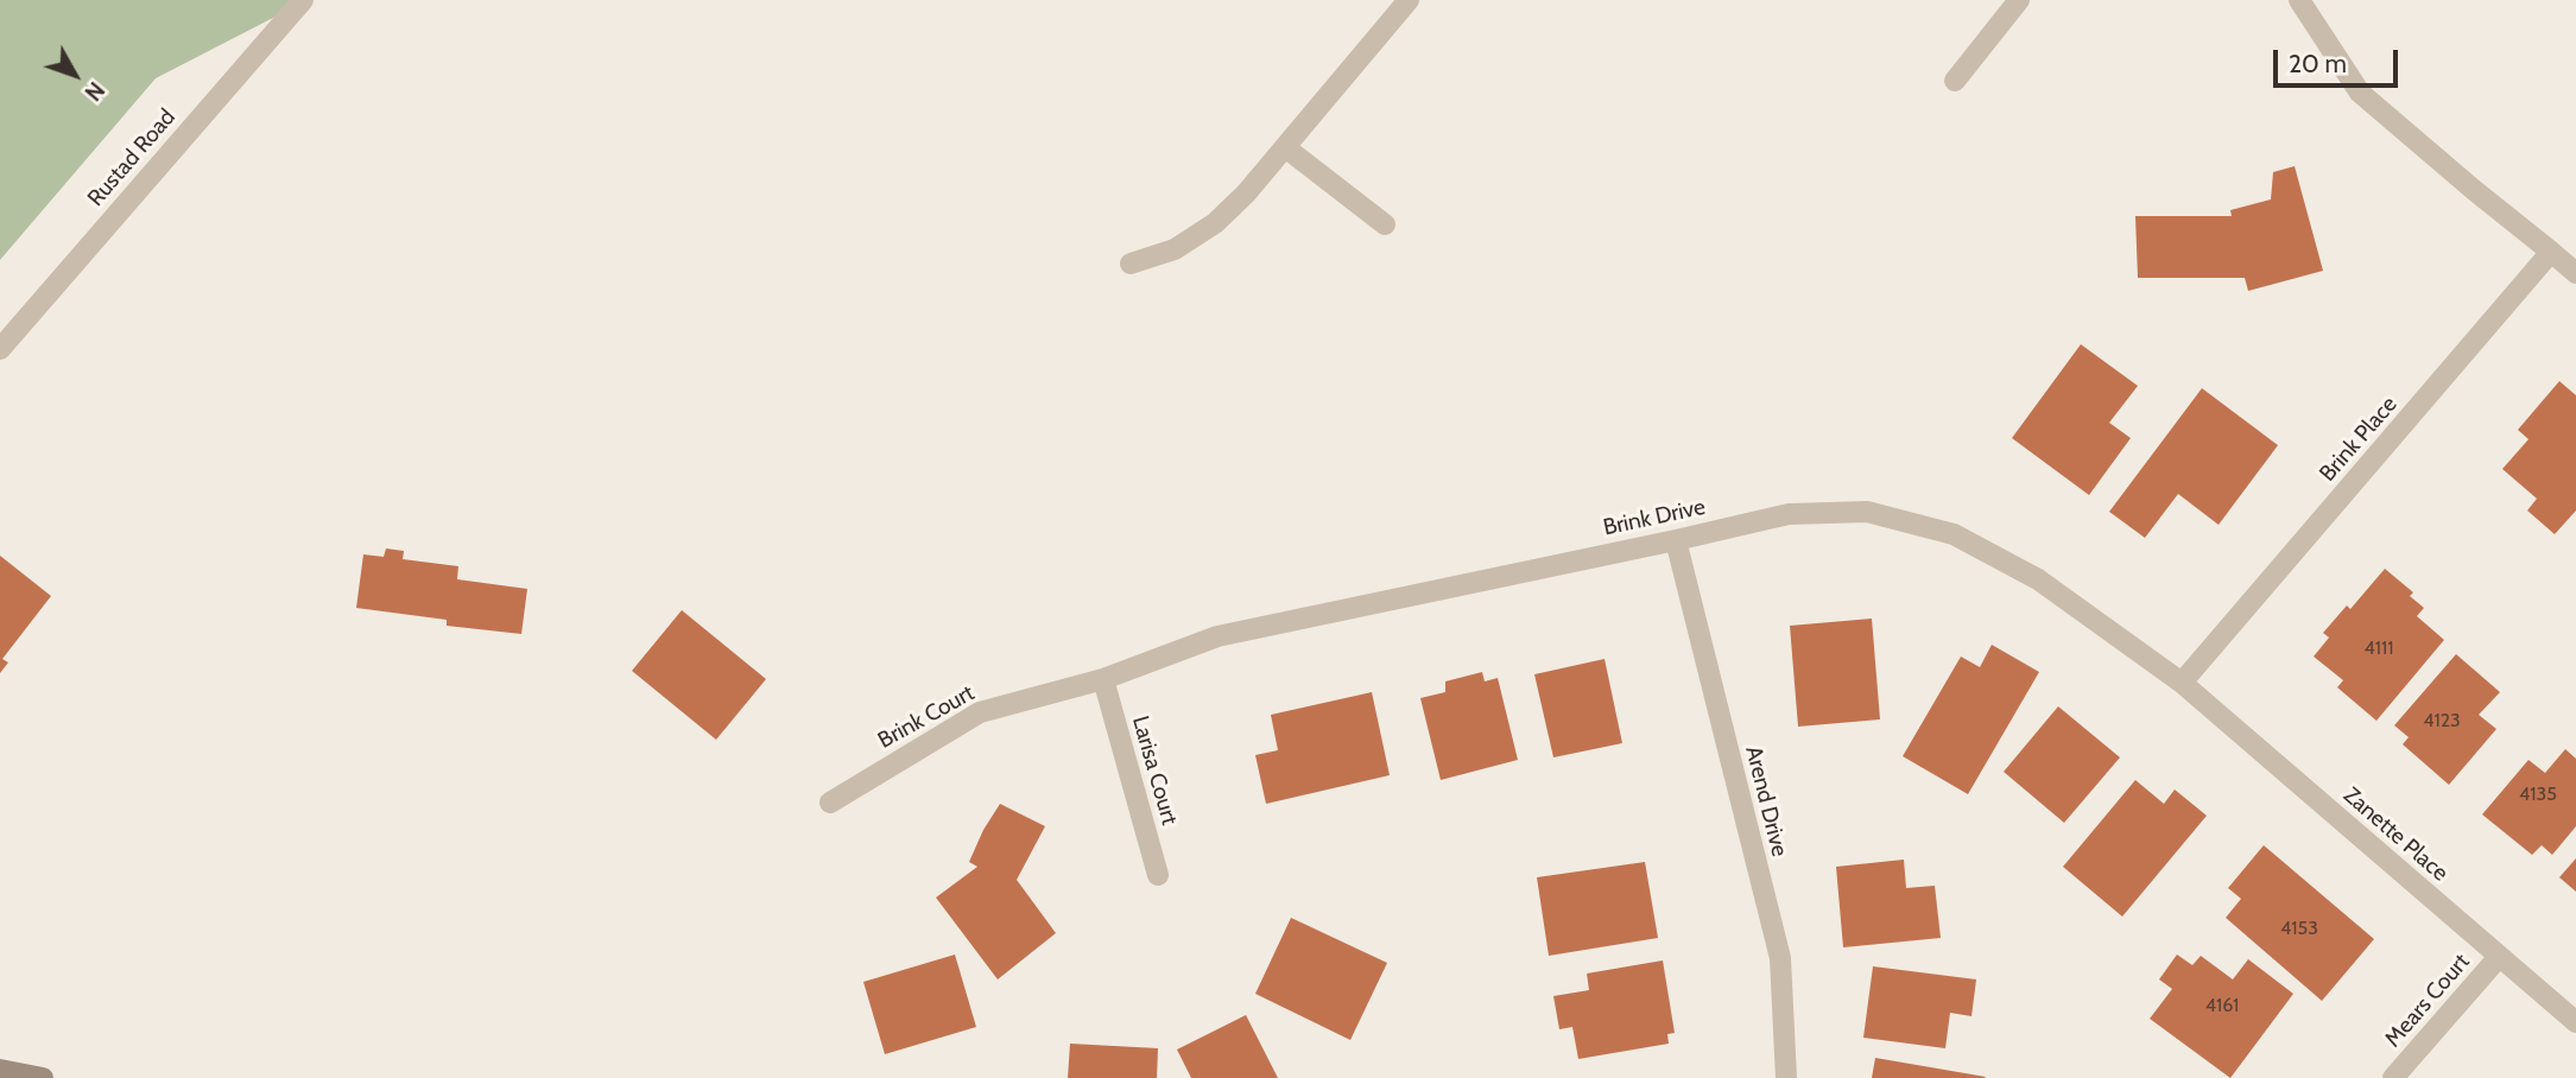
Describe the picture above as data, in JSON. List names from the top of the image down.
{
  "streets": {
    "street": [
      "Rustad Road",
      "Brink Place",
      "Brink Drive",
      "Brink Court",
      "Larisa Court",
      "Arend Drive",
      "Zanette Place",
      "Mears Court"
    ]
  },
  "crossings": [
    ["Brink Place", "Brink Drive"],
    ["Brink Place", "Zanette Place"],
    ["Brink Drive", "Brink Court"],
    ["Brink Drive", "Larisa Court"],
    ["Brink Drive", "Arend Drive"],
    ["Brink Drive", "Zanette Place"],
    ["Brink Court", "Larisa Court"],
    ["Zanette Place", "Mears Court"]
  ],
  "house_numbers": [
    "4111",
    "4123",
    "4135",
    "4153",
    "4161"
  ],
  "scale_bar": "20 m",
  "north": "bottom right"
}
